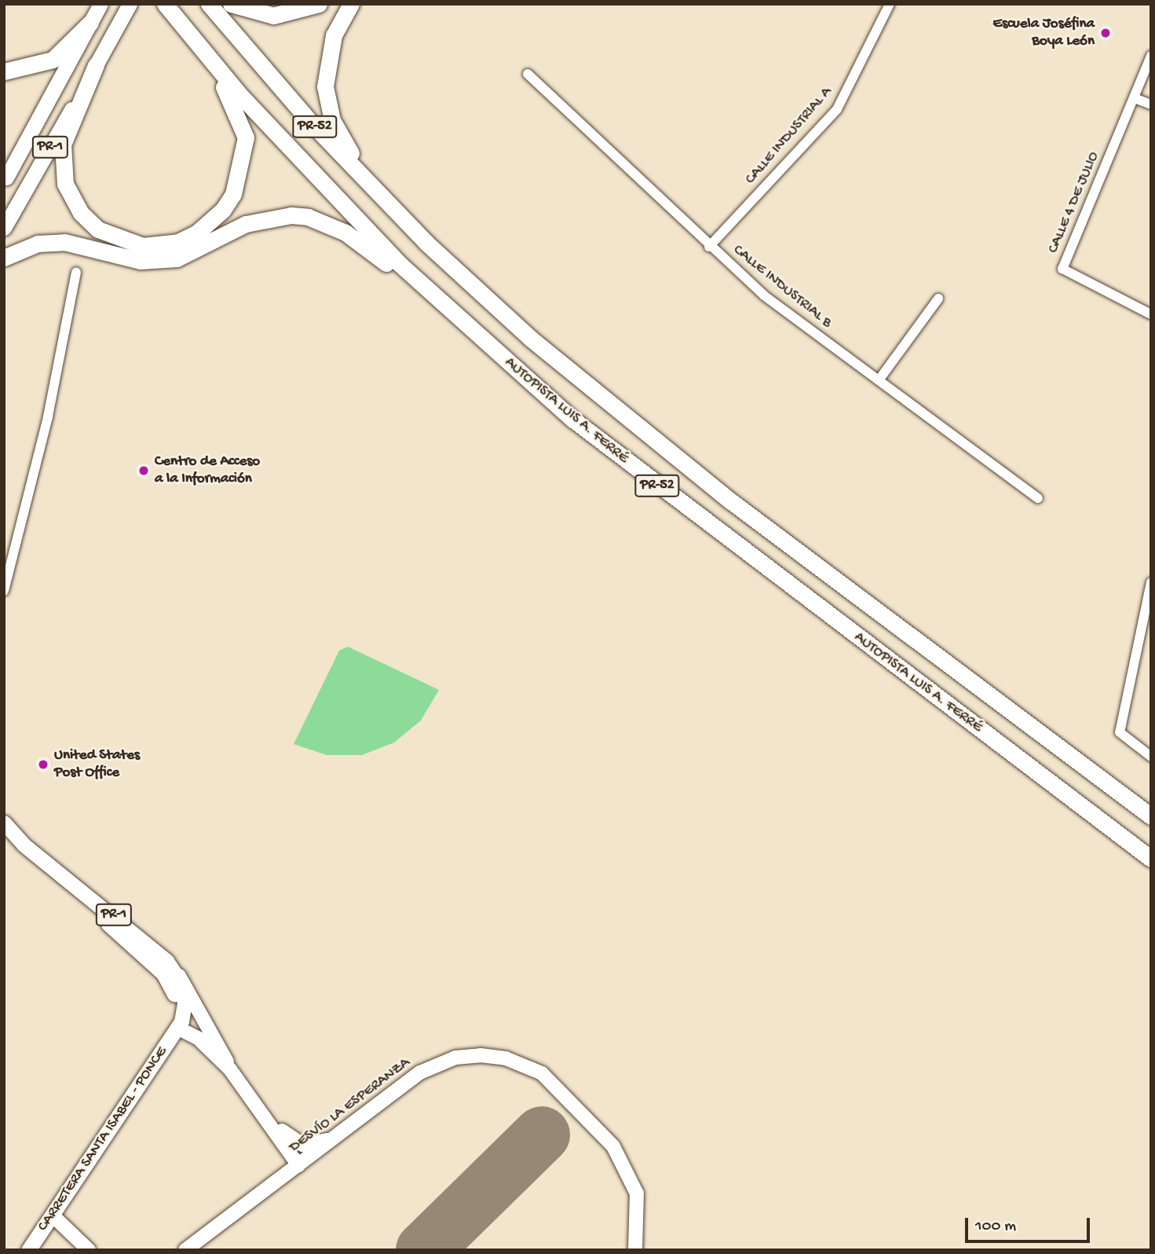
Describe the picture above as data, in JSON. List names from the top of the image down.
{
  "streets": {
    "highway": ["PR-52", "AUTOPISTA LUIS A. FERRÉ"],
    "main road": ["PR-1", "DESVÍO LA ESPERANZA", "CARRETERA SANTA ISABEL - PONCE"],
    "street": ["CALLE INDUSTRIAL A", "CALLE 4 DE JULIO", "CALLE INDUSTRIAL B"]
  },
  "crossings": [
    ["CALLE INDUSTRIAL A", "CALLE INDUSTRIAL B"],
    ["PR-1", "CARRETERA SANTA ISABEL - PONCE"]
  ],
  "places": ["Escuela Joséfina Boya León", "Centro de Acceso a la Información", "United States Post Office"],
  "scale_bar": "100 m"
}
